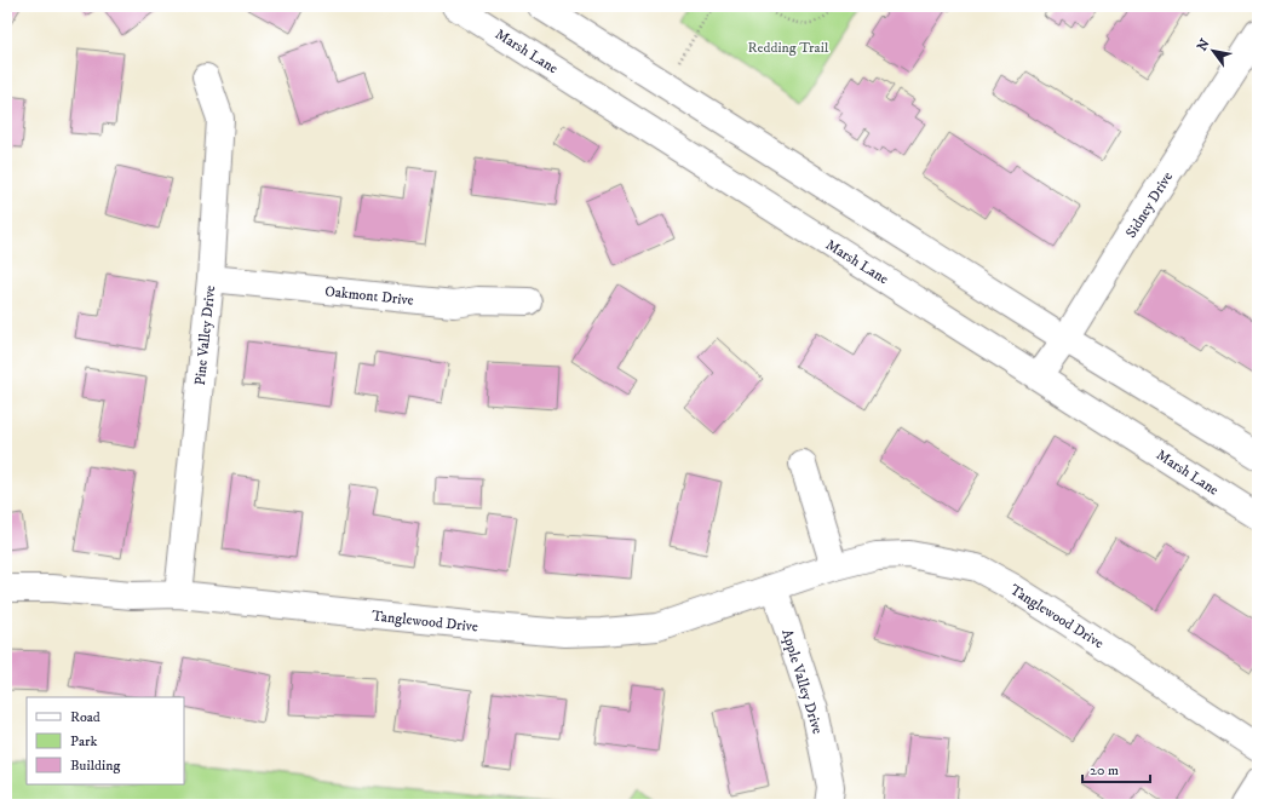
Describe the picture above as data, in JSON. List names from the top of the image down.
{
  "streets": {
    "street": [
      "Marsh Lane",
      "Sidney Drive",
      "Oakmont Drive",
      "Pine Valley Drive",
      "Tanglewood Drive",
      "Apple Valley Drive"
    ]
  },
  "crossings": [
    ["Marsh Lane", "Sidney Drive"],
    ["Oakmont Drive", "Pine Valley Drive"],
    ["Pine Valley Drive", "Tanglewood Drive"],
    ["Tanglewood Drive", "Apple Valley Drive"]
  ],
  "parks": ["Redding Trail"],
  "legend": ["Road", "Park", "Building"],
  "scale_bar": "20 m",
  "north": "top left"
}
